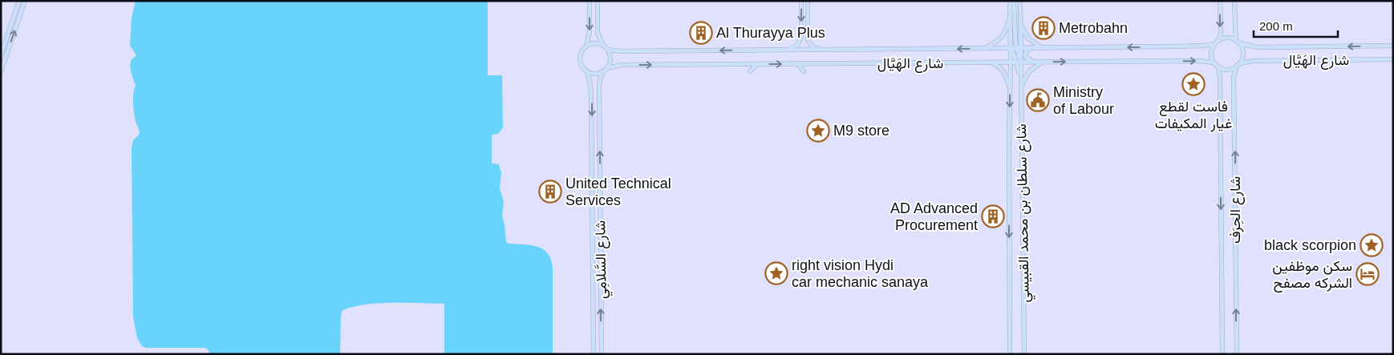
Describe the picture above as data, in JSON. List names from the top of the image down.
{
  "streets": {
    "street": [
      "شارع الهَيَّال",
      "شارع الحِرَف",
      "شارع سلطان بن محمد القبيسي",
      "شارع السَّلامِي"
    ]
  },
  "crossings": [
    ["شارع الهَيَّال", "شارع الحِرَف"],
    ["شارع الهَيَّال", "شارع سلطان بن محمد القبيسي"],
    ["شارع الهَيَّال", "شارع السَّلامِي"]
  ],
  "places": {
    "building": [
      "Metrobahn",
      "Al Thurayya Plus",
      "United Technical Services",
      "AD Advanced Procurement"
    ],
    "place": [
      "فاست لقطع غيار المكيفات",
      "M9 store",
      "black scorpion",
      "right vision Hydi car mechanic sanaya"
    ],
    "public building": ["Ministry of Labour"],
    "hotel": ["سكن موظفين الشركه مصفح"]
  },
  "scale_bar": "200 m"
}
